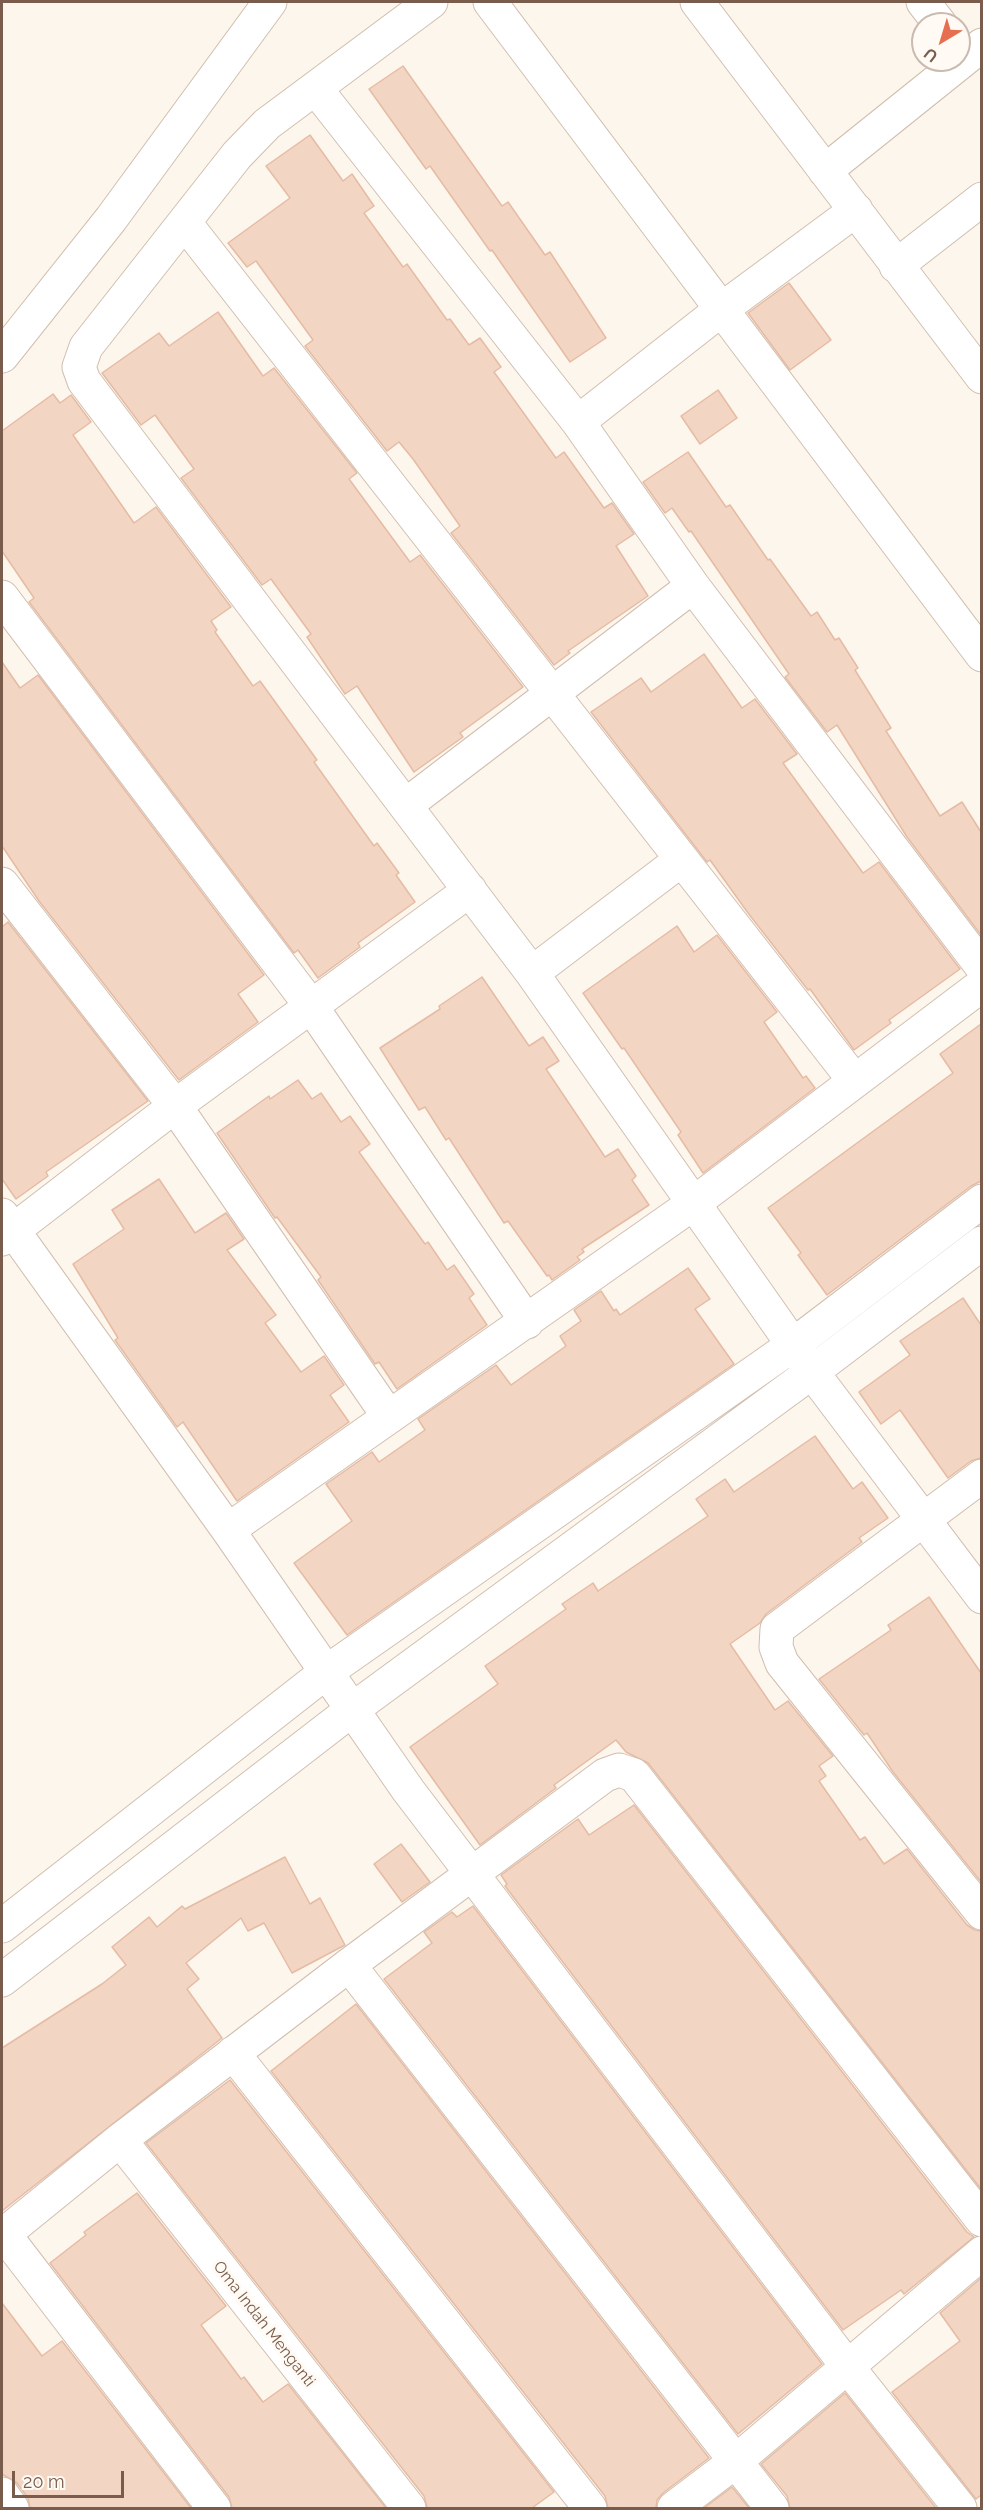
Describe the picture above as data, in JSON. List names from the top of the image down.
{
  "streets": {
    "street": ["Oma Indah Menganti"]
  },
  "scale_bar": "20 m",
  "north": "bottom left"
}
